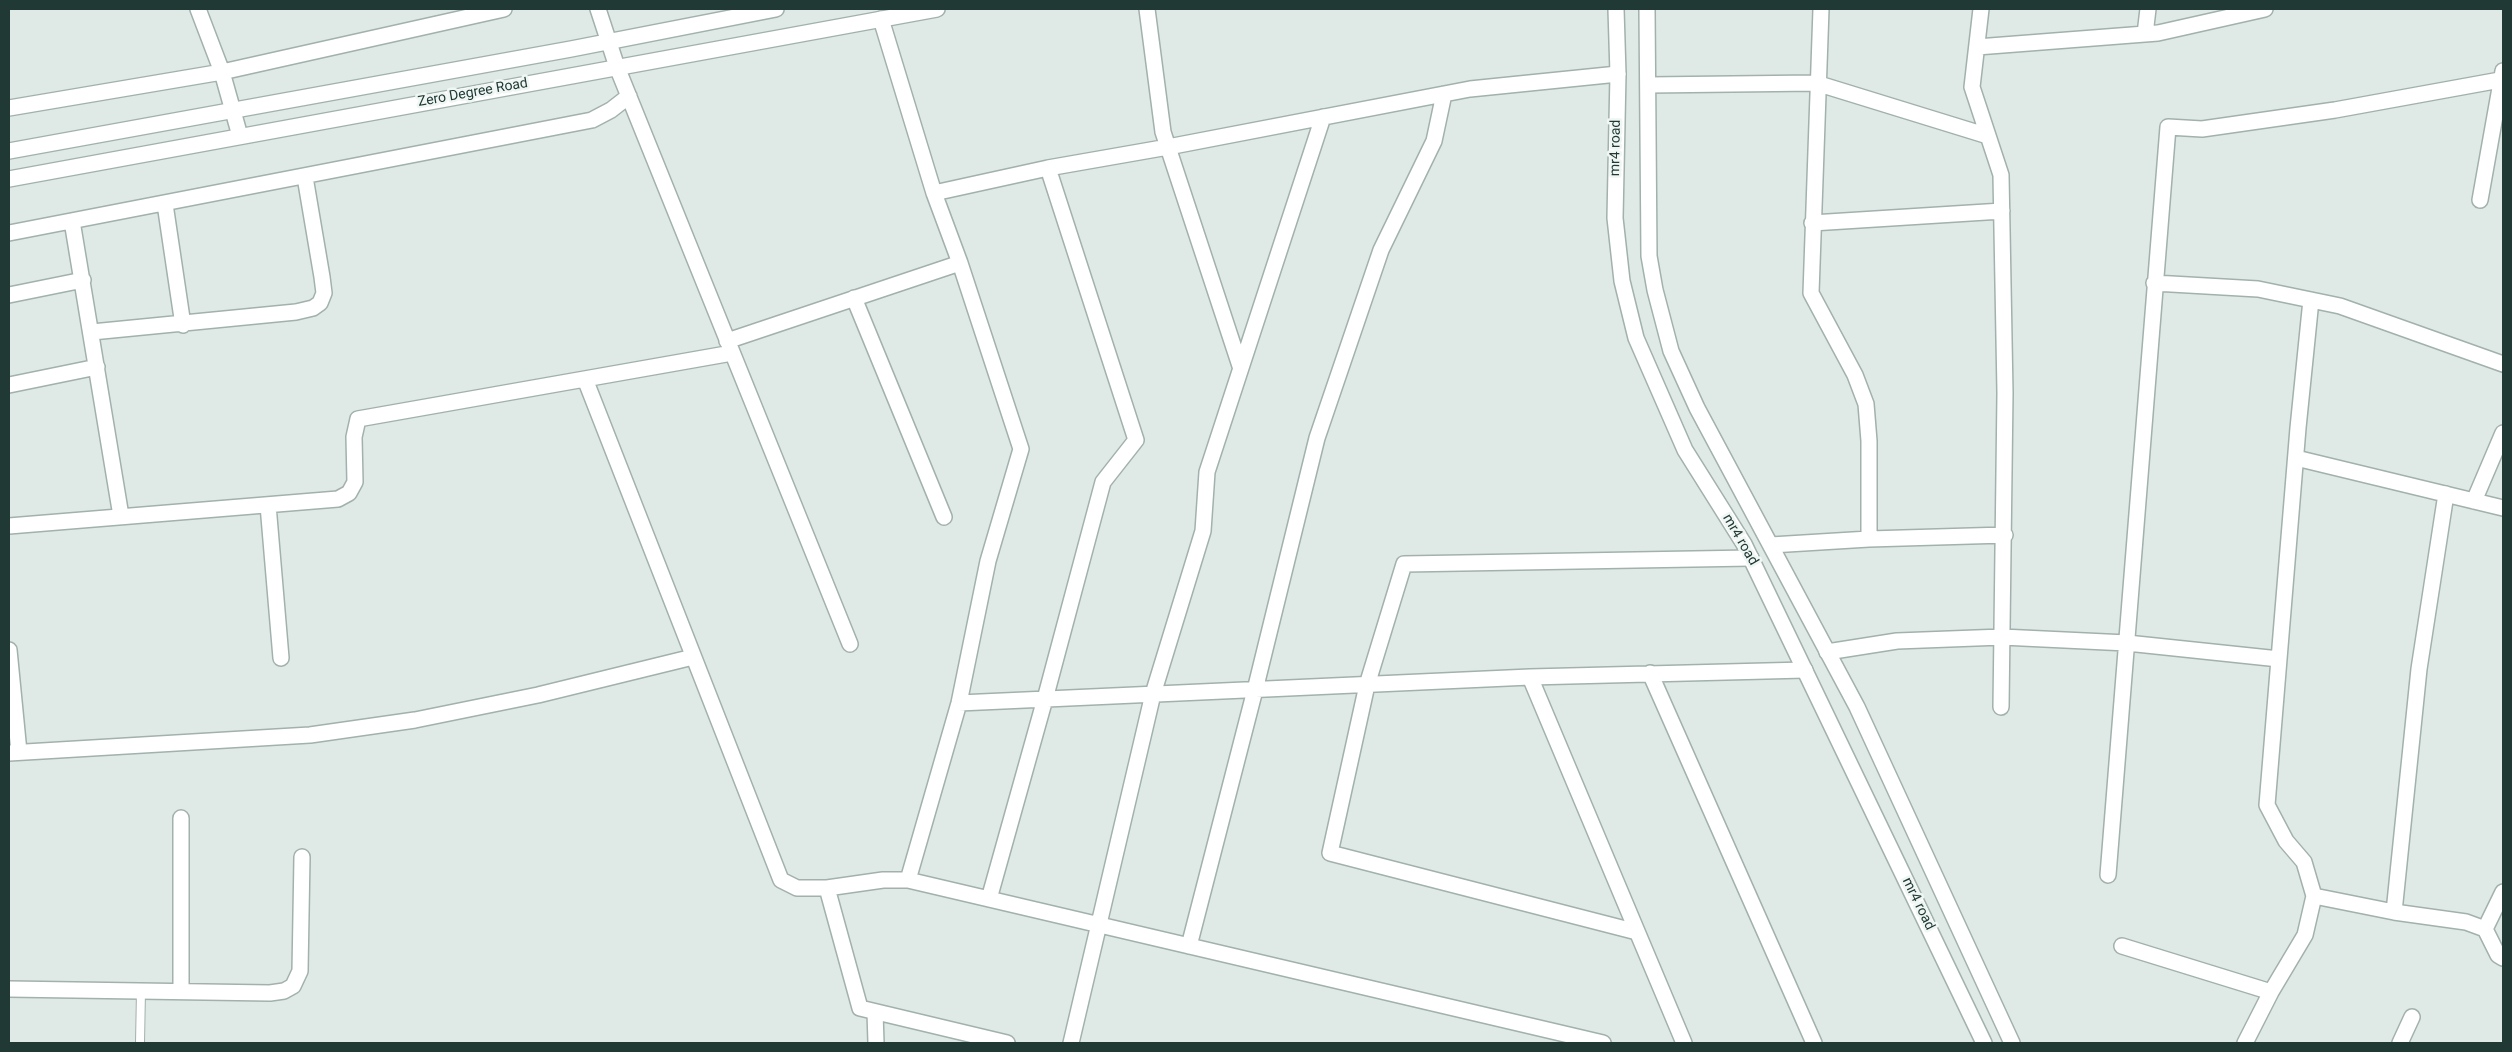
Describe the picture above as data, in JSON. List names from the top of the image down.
{
  "streets": {
    "street": ["Zero Degree Road", "mr4 road"]
  }
}
